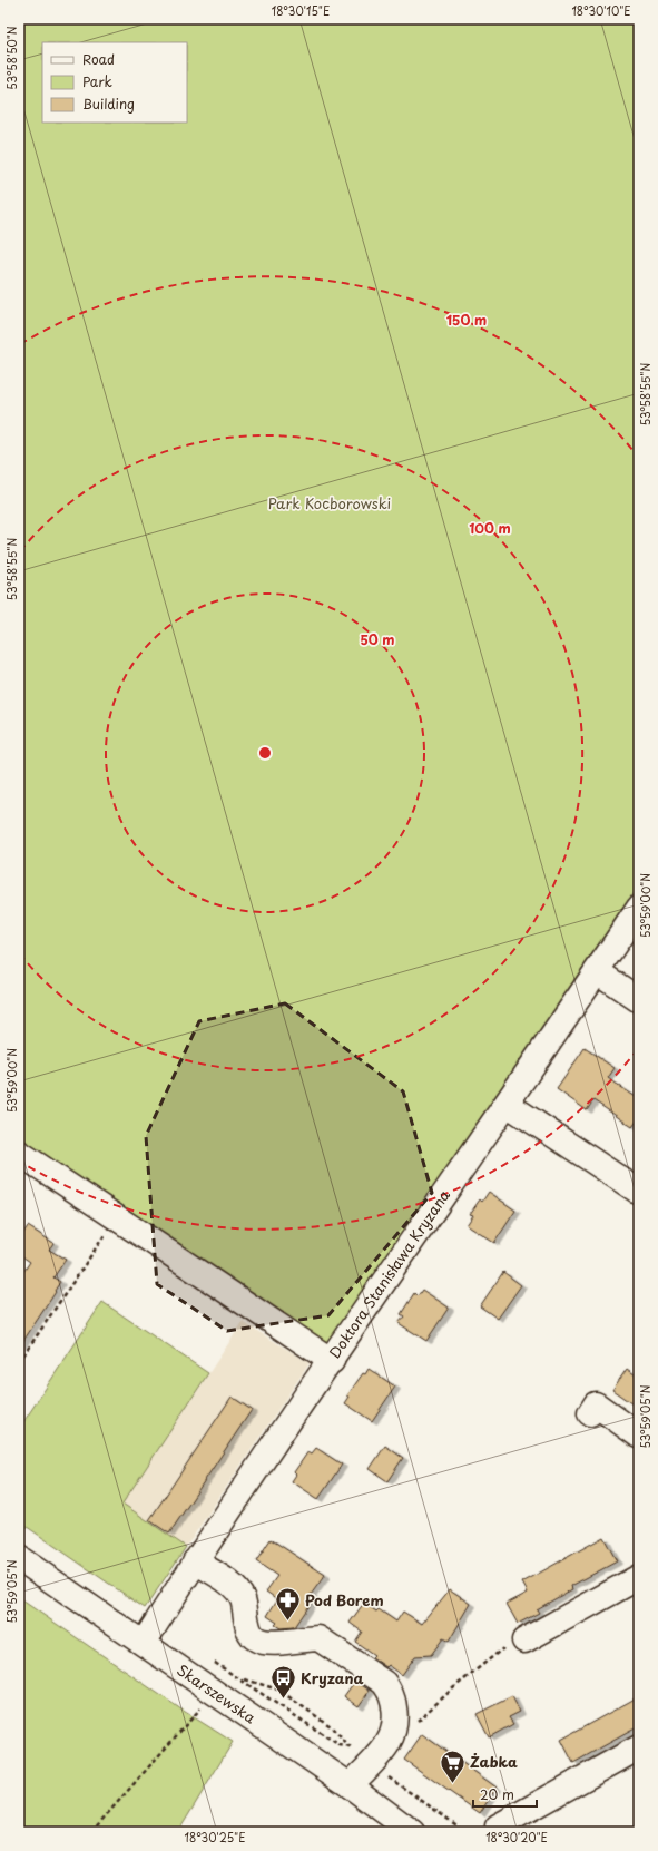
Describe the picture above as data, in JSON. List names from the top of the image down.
{
  "streets": {
    "street": ["Doktora Stanisława Kryzana", "Skarszewska"]
  },
  "crossings": [
    ["Doktora Stanisława Kryzana", "Skarszewska"]
  ],
  "parks": ["Park Kocborowski"],
  "places": {
    "pharmacy": ["Pod Borem"],
    "bus stop": ["Kryzana"],
    "supermarket": ["Żabka"]
  },
  "legend": ["Road", "Park", "Building"],
  "scale_bar": "20 m",
  "coordinates": [
    "18°30'15\"E",
    "18°30'10\"E",
    "53°58'50\"N",
    "53°58'55\"N",
    "53°59'00\"N",
    "53°59'05\"N",
    "18°30'25\"E",
    "18°30'20\"E"
  ],
  "rings": ["150 m", "100 m", "50 m"]
}
